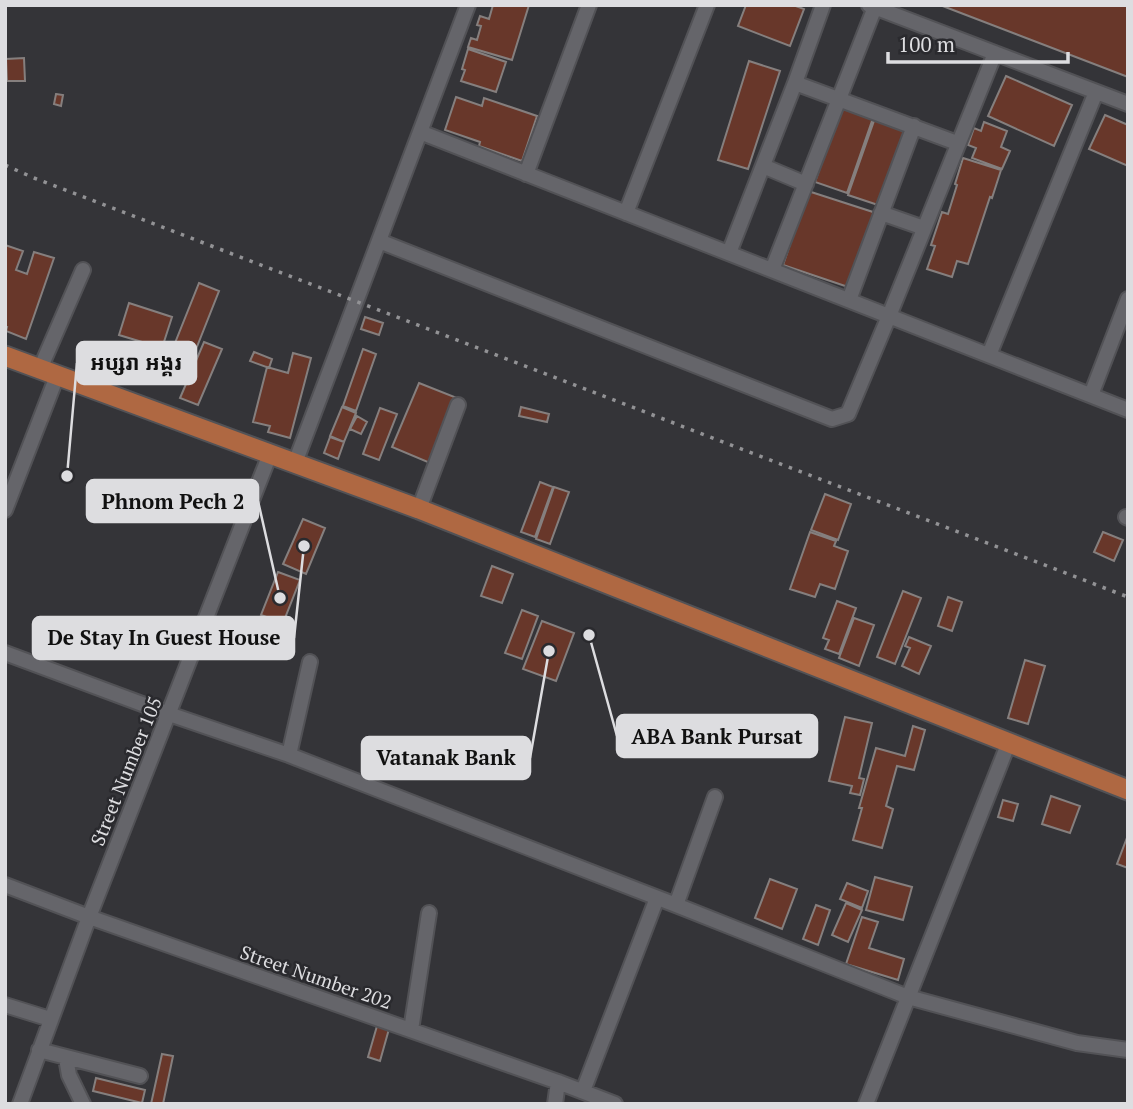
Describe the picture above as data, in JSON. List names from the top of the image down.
{
  "streets": {
    "street": ["Street Number 105", "Street Number 202"]
  },
  "crossings": [
    ["Street Number 105", "Street Number 202"]
  ],
  "places": [
    "អប្សរា អង្គរ",
    "De Stay In Guest House",
    "Phnom Pech 2",
    "ABA Bank Pursat",
    "Vatanak Bank"
  ],
  "scale_bar": "100 m"
}
